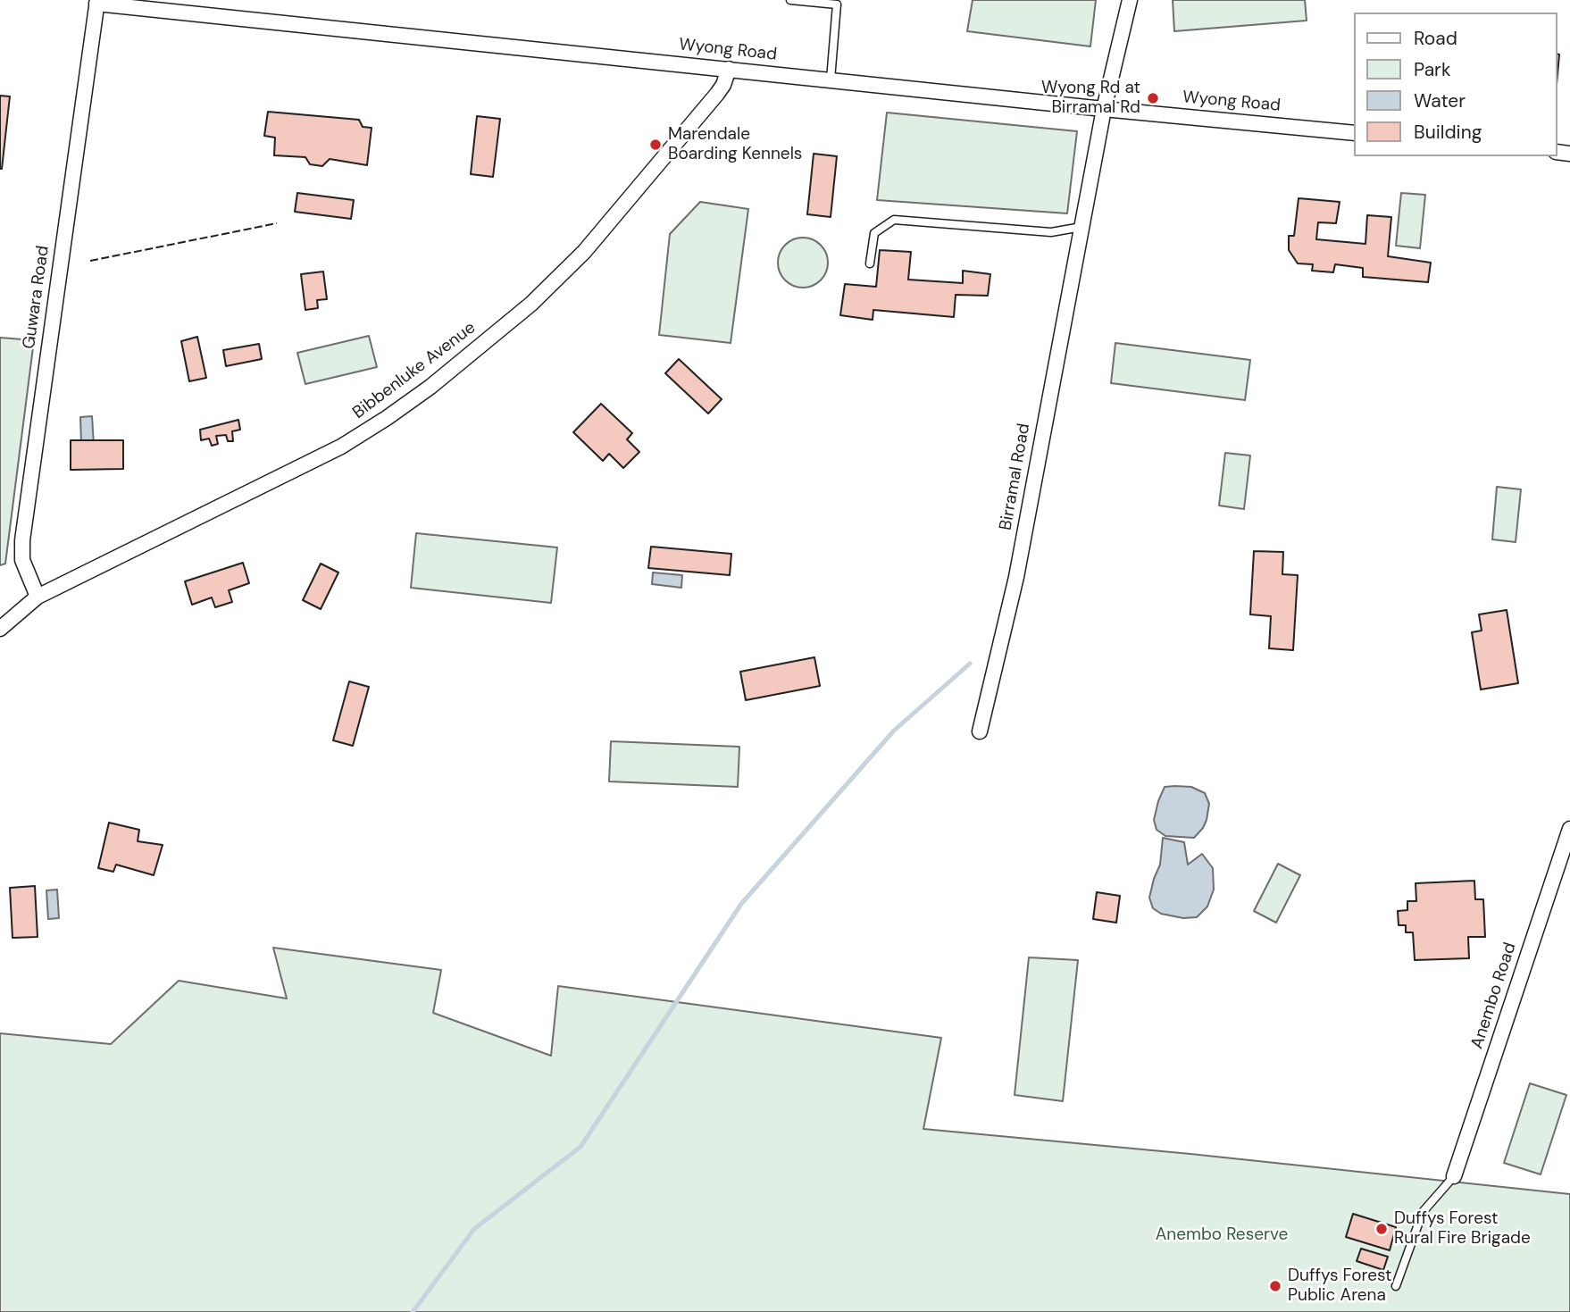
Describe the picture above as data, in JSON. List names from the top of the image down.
{
  "streets": {
    "street": [
      "Wyong Road",
      "Guwara Road",
      "Bibbenluke Avenue",
      "Birramal Road",
      "Anembo Road"
    ]
  },
  "crossings": [
    ["Wyong Road", "Guwara Road"],
    ["Wyong Road", "Bibbenluke Avenue"],
    ["Wyong Road", "Birramal Road"],
    ["Guwara Road", "Bibbenluke Avenue"]
  ],
  "parks": ["Anembo Reserve"],
  "places": [
    "Wyong Rd at Birramal Rd",
    "Marendale Boarding Kennels",
    "Duffys Forest Rural Fire Brigade",
    "Duffys Forest Public Arena"
  ],
  "legend": [
    "Road",
    "Park",
    "Water",
    "Building"
  ]
}
